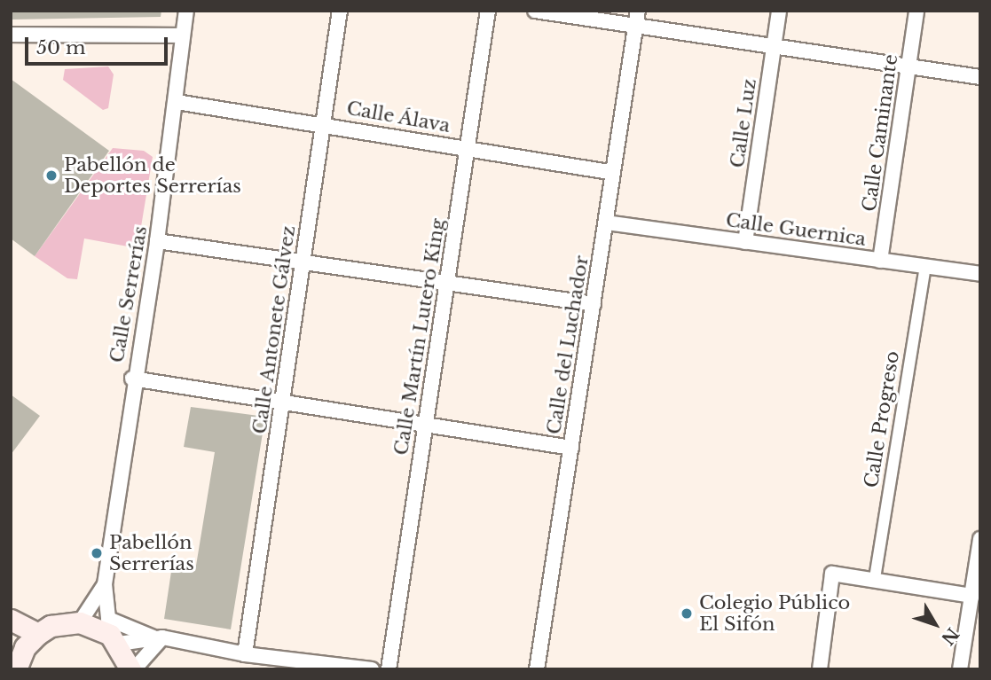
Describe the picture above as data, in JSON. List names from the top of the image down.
{
  "streets": {
    "street": [
      "Calle Álava",
      "Calle Luz",
      "Calle Caminante",
      "Calle Guernica",
      "Calle Serrerías",
      "Calle Antonete Gálvez",
      "Calle Martín Lutero King",
      "Calle del Luchador",
      "Calle Progreso"
    ]
  },
  "crossings": [
    ["Calle Álava", "Calle Serrerías"],
    ["Calle Álava", "Calle Antonete Gálvez"],
    ["Calle Álava", "Calle Martín Lutero King"],
    ["Calle Álava", "Calle del Luchador"],
    ["Calle Luz", "Calle Guernica"],
    ["Calle Caminante", "Calle Guernica"],
    ["Calle Guernica", "Calle del Luchador"],
    ["Calle Guernica", "Calle Progreso"]
  ],
  "places": ["Pabellón de Deportes Serrerías", "Pabellón Serrerías", "Colegio Público El Sifón"],
  "scale_bar": "50 m",
  "north": "bottom right"
}
